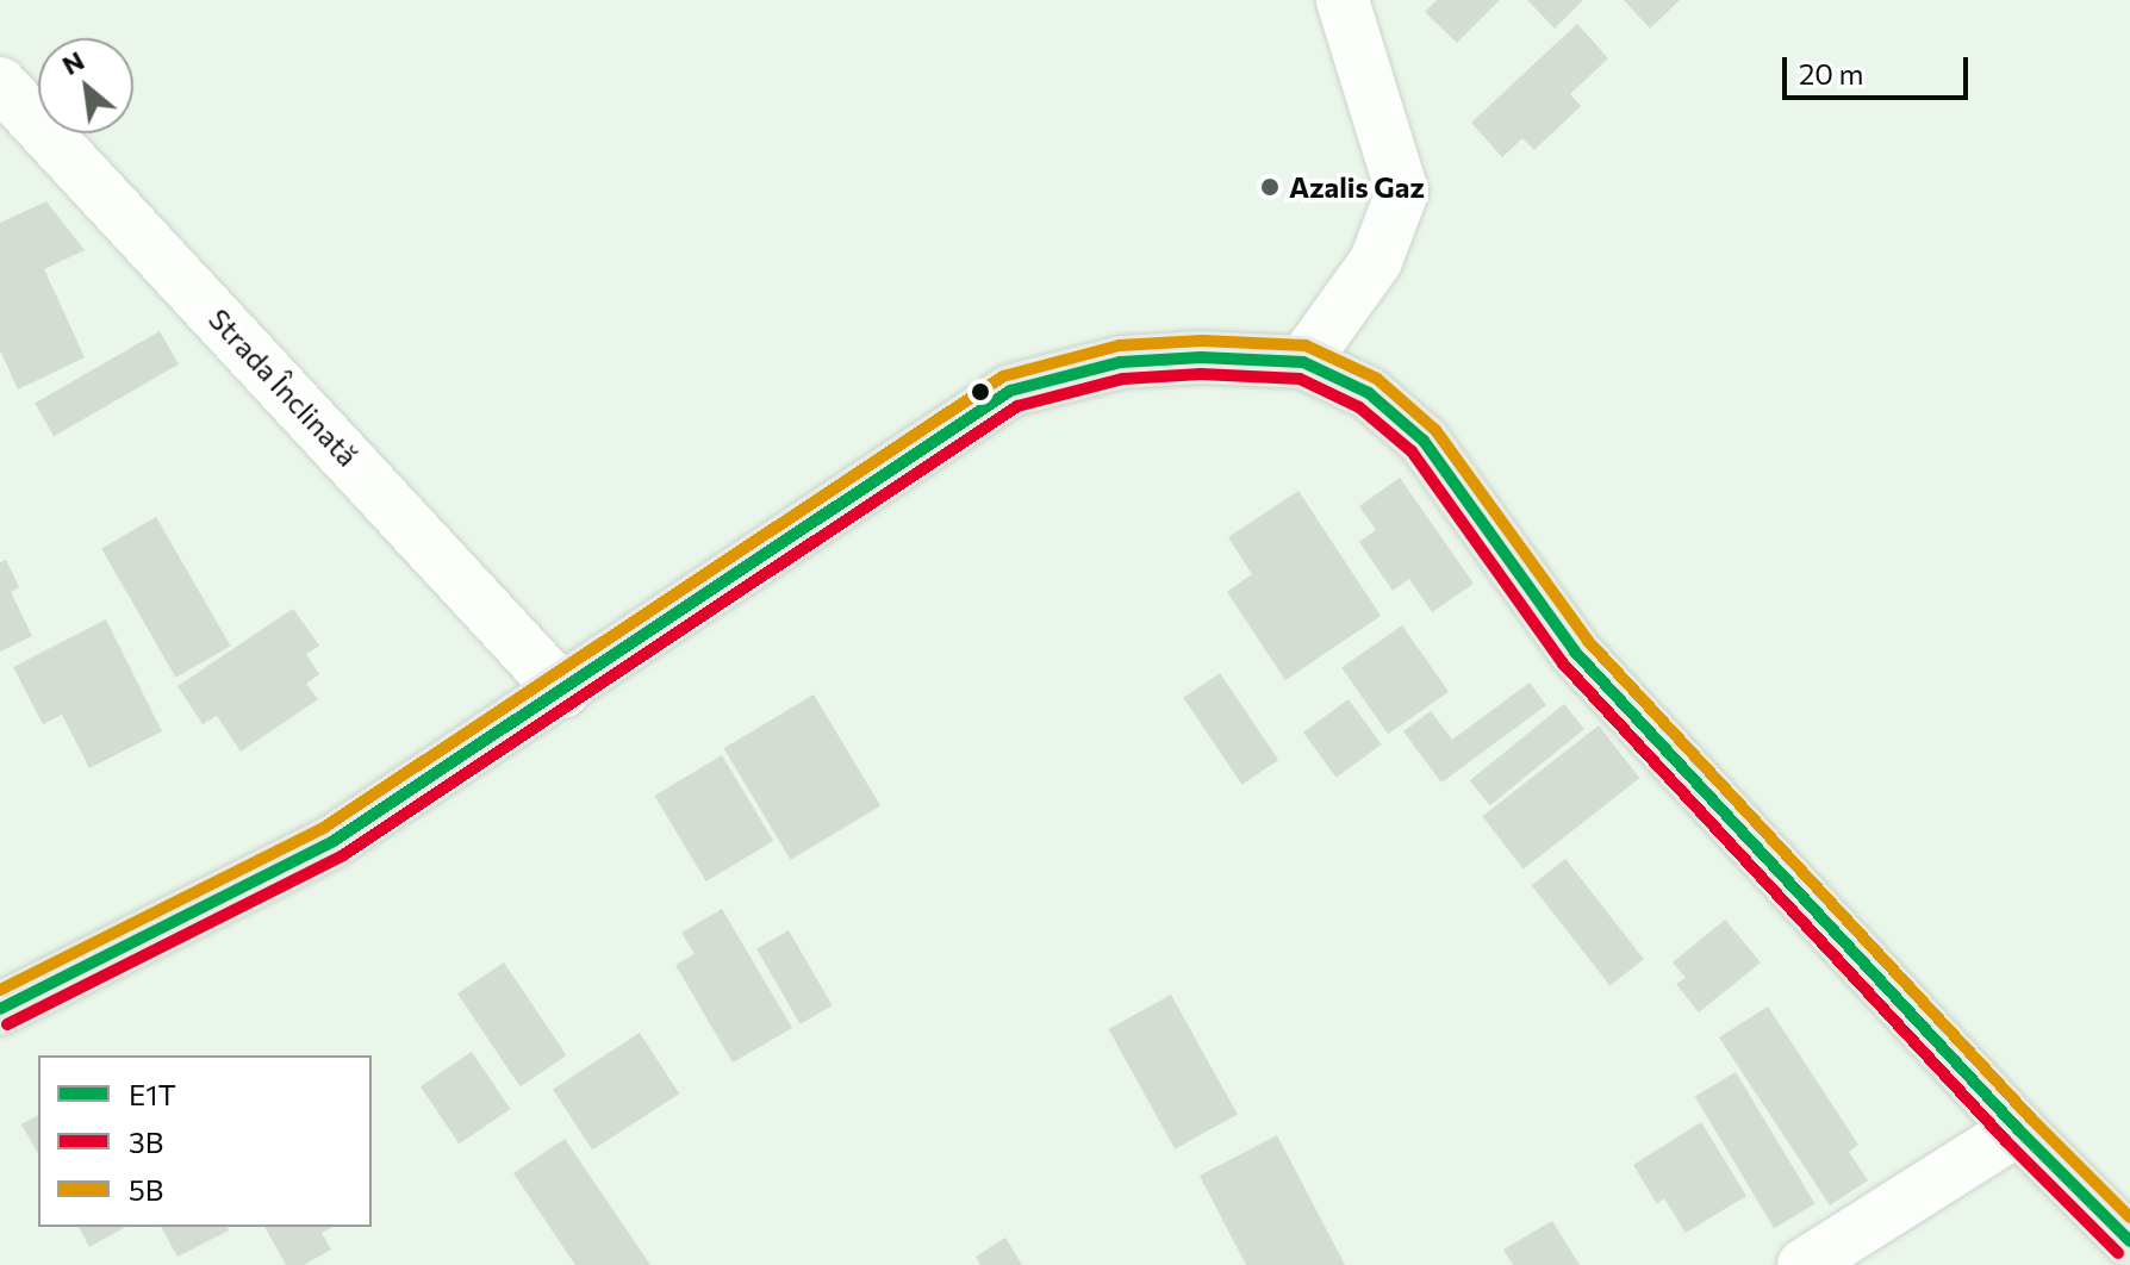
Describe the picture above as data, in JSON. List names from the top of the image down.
{
  "streets": {
    "street": ["Strada Înclinată"]
  },
  "places": ["Azalis Gaz"],
  "lines": ["transit line 5B", "transit line E1T", "transit line 3B"],
  "legend": ["E1T", "3B", "5B"],
  "scale_bar": "20 m",
  "north": "top left"
}
